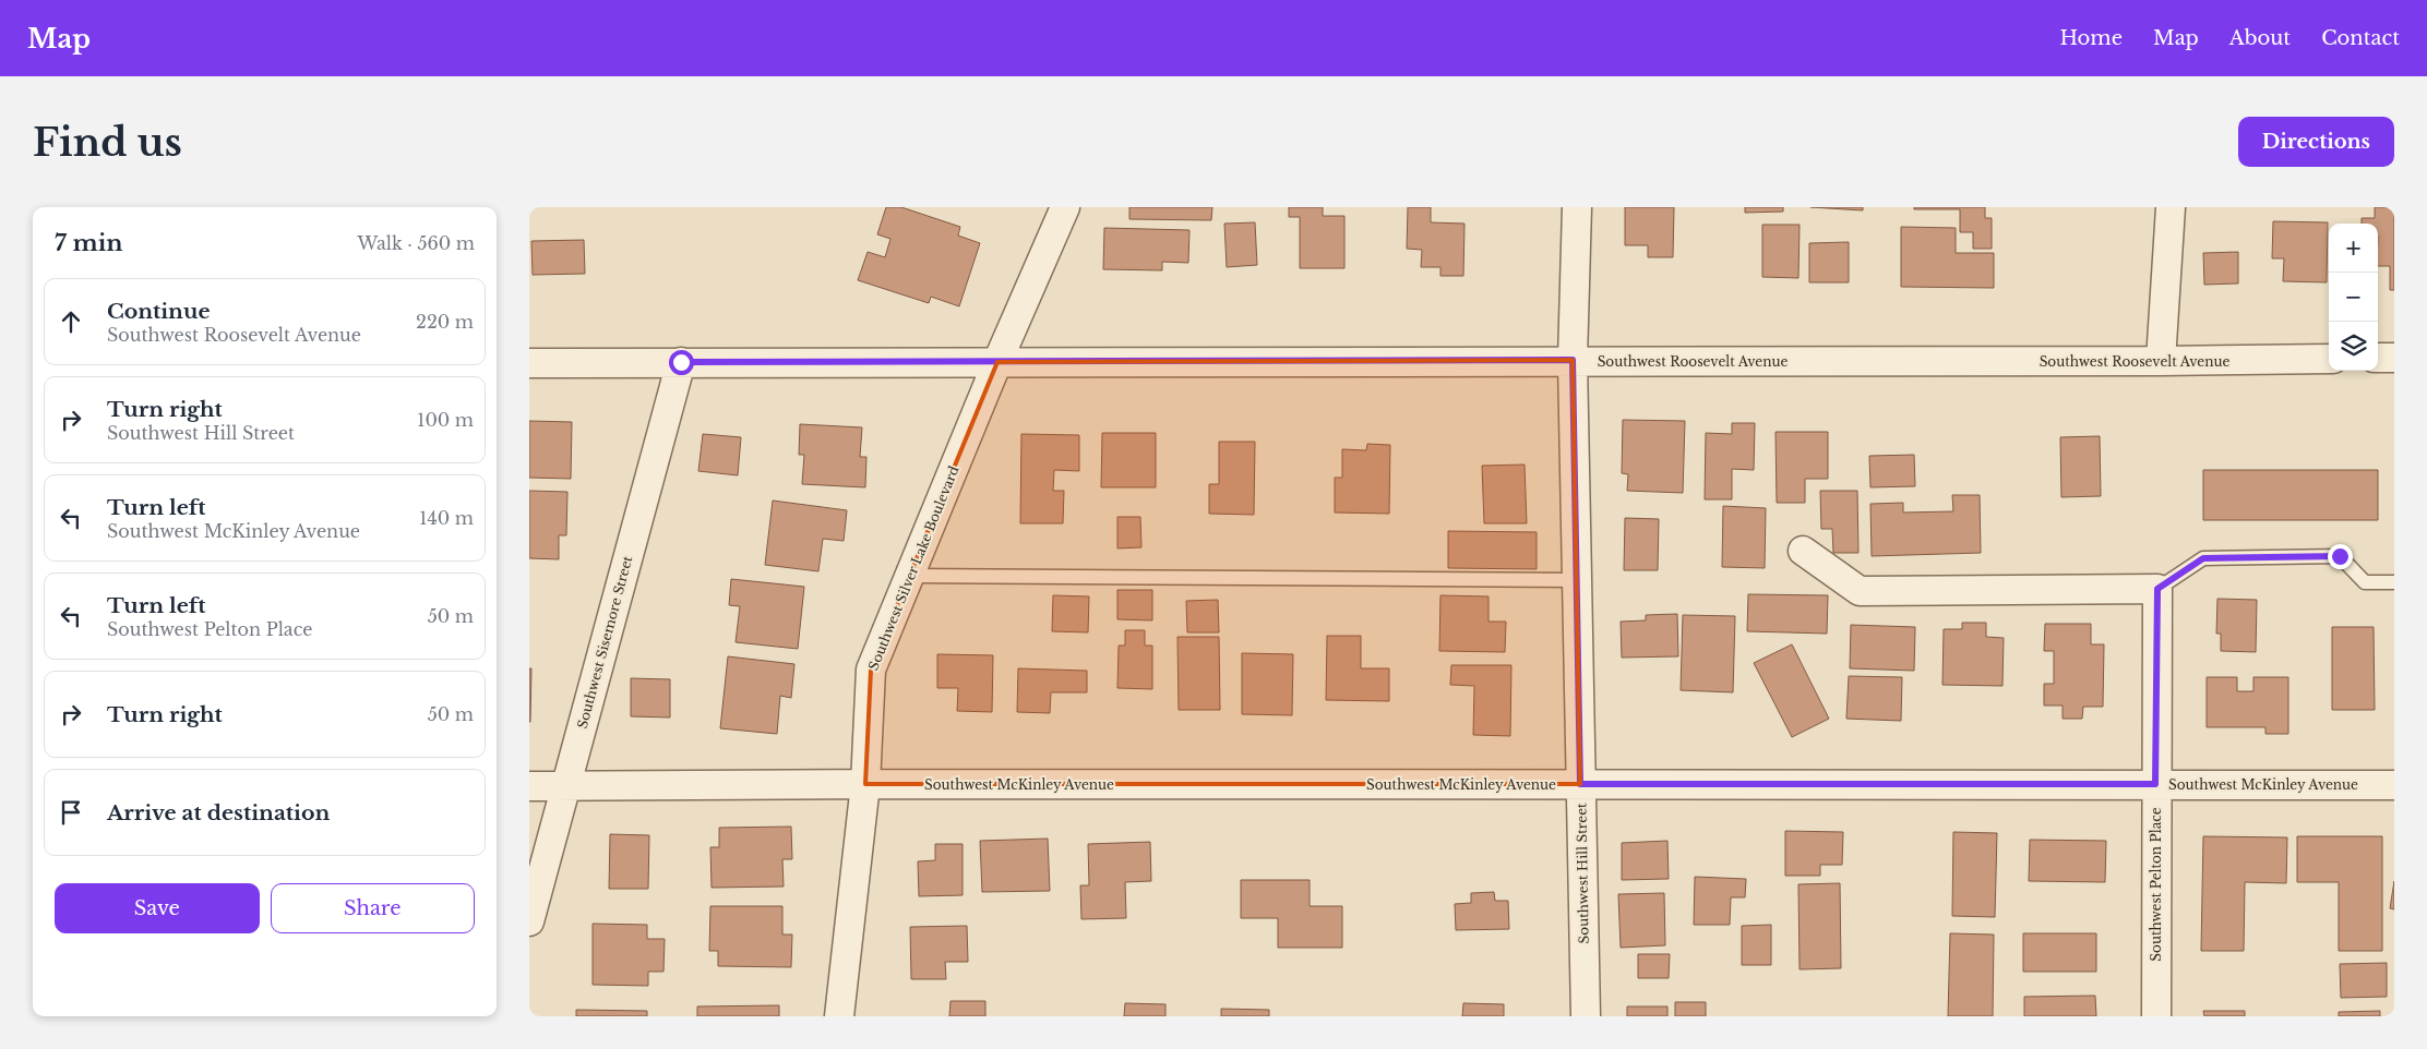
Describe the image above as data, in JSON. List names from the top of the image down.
{
  "streets": {
    "street": [
      "Southwest Roosevelt Avenue",
      "Southwest Silver Lake Boulevard",
      "Southwest Sisemore Street",
      "Southwest McKinley Avenue",
      "Southwest Hill Street",
      "Southwest Pelton Place"
    ]
  },
  "crossings": [
    ["Southwest Roosevelt Avenue", "Southwest Silver Lake Boulevard"],
    ["Southwest Roosevelt Avenue", "Southwest Sisemore Street"],
    ["Southwest Roosevelt Avenue", "Southwest Hill Street"],
    ["Southwest Silver Lake Boulevard", "Southwest McKinley Avenue"],
    ["Southwest Sisemore Street", "Southwest McKinley Avenue"],
    ["Southwest McKinley Avenue", "Southwest Hill Street"],
    ["Southwest McKinley Avenue", "Southwest Pelton Place"]
  ],
  "page": {
    "header": "Map",
    "nav": [
      "Home",
      "Map",
      "About",
      "Contact"
    ],
    "buttons": [
      "Directions",
      ["Save", "Share"]
    ],
    "title": "Find us",
    "heading": ["7 min", "Walk · 560 m"],
    "map_buttons": ["+", "−"],
    "list": [
      ["Continue", "Southwest Roosevelt Avenue", "220 m"],
      ["Turn right", "Southwest Hill Street", "100 m"],
      ["Turn left", "Southwest McKinley Avenue", "140 m"],
      ["Turn left", "Southwest Pelton Place", "50 m"],
      ["Turn right", "50 m"],
      "Arrive at destination"
    ]
  }
}
